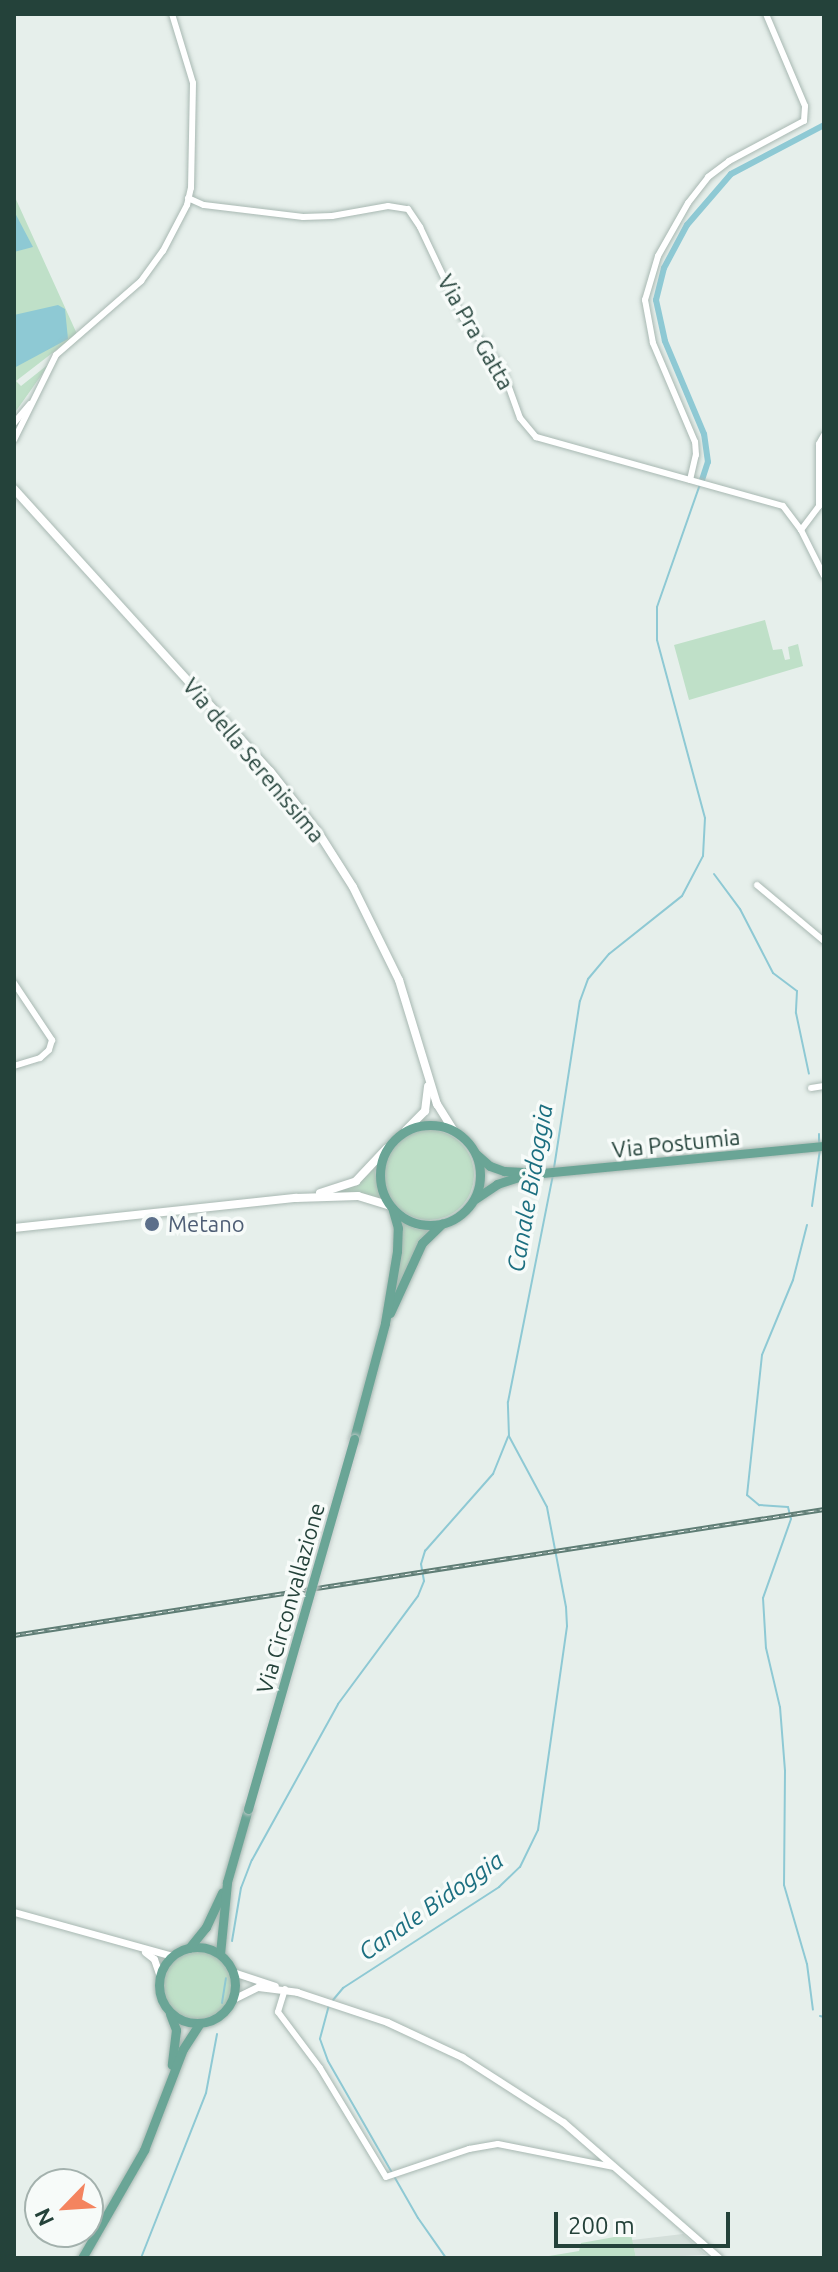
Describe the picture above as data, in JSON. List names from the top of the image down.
{
  "streets": {
    "main road": ["Via della Serenissima", "Via Postumia", "Via Circonvallazione"],
    "street": ["Via Pra Gatta"]
  },
  "crossings": [
    ["Via della Serenissima", "Via Postumia"],
    ["Via della Serenissima", "Via Circonvallazione"],
    ["Via Postumia", "Via Circonvallazione"]
  ],
  "water": ["Canale Bidoggia"],
  "places": ["Metano"],
  "scale_bar": "200 m",
  "north": "bottom left"
}
